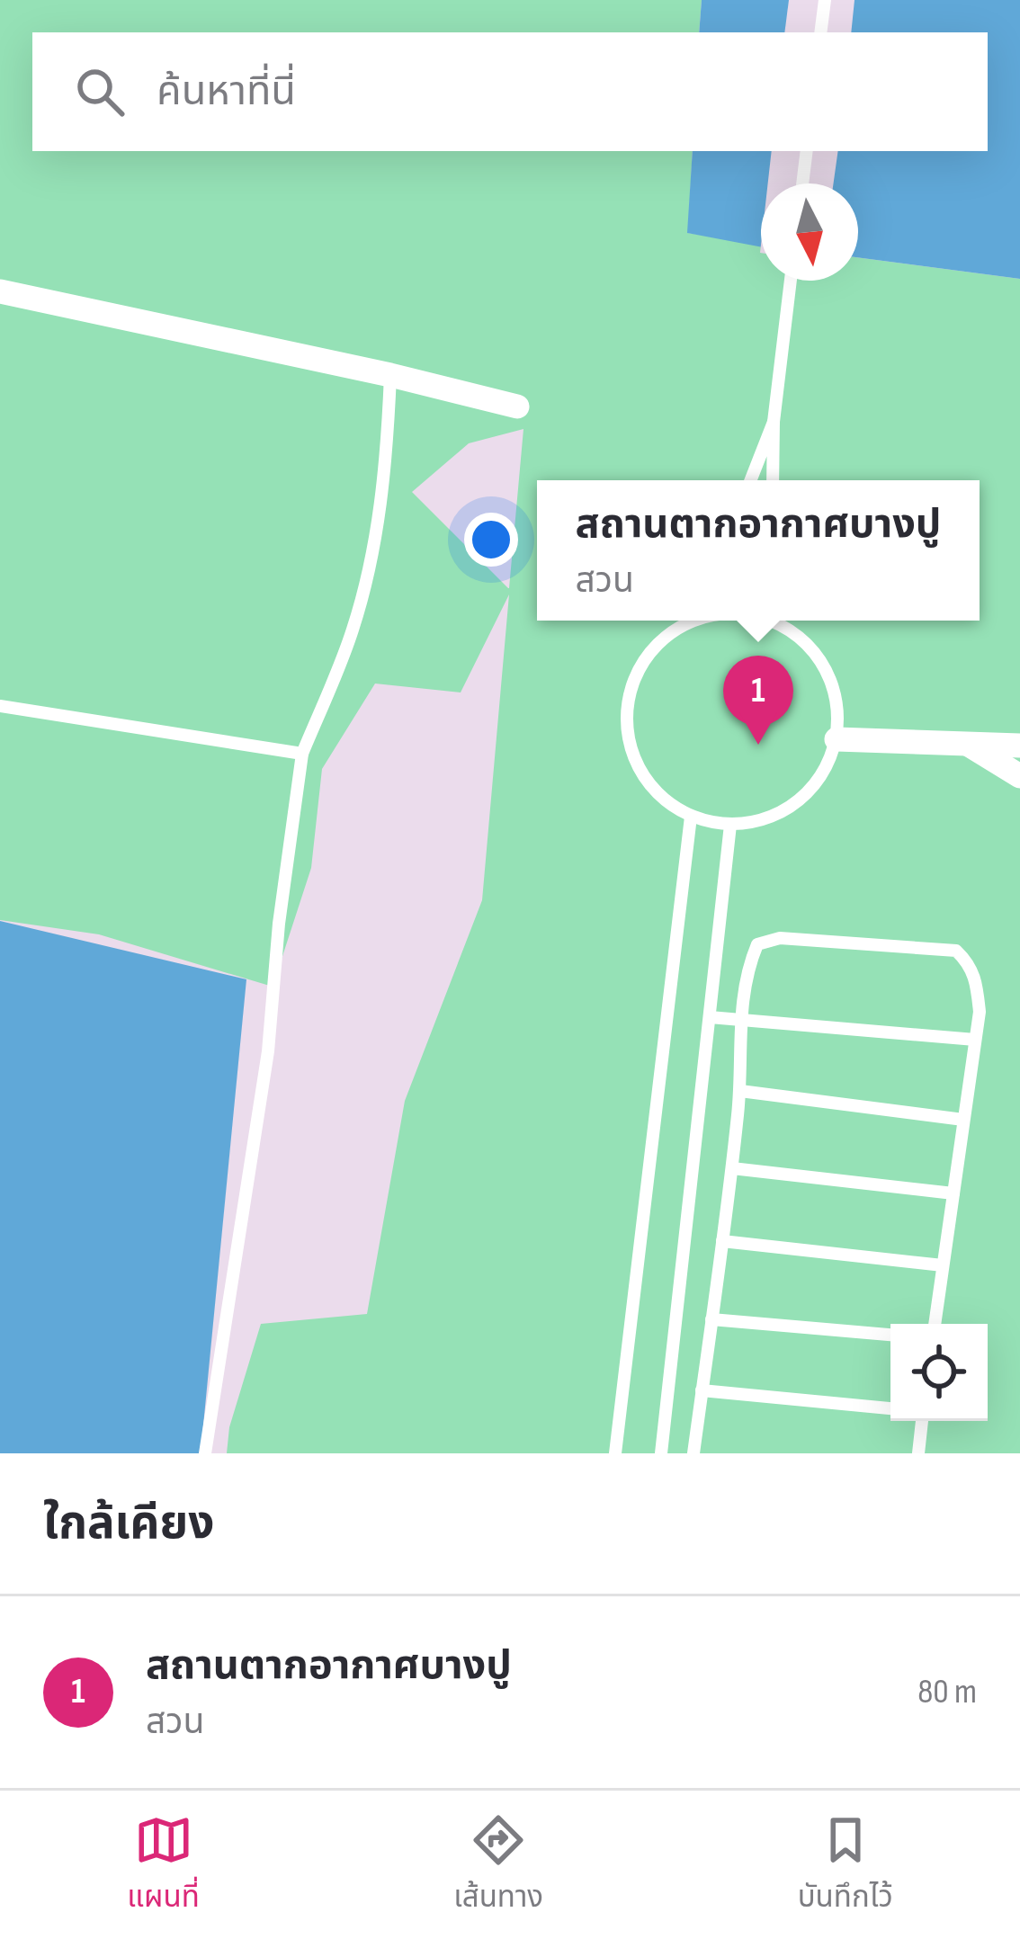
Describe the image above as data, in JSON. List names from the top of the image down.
{
  "north": "bottom",
  "page": {
    "search": "ค้นหาที่นี่",
    "popup": ["สถานตากอากาศบางปู", "สวน"],
    "pins": "1",
    "heading": "ใกล้เคียง",
    "list": [
      {
        "mark": "1",
        "name": "สถานตากอากาศบางปู",
        "note": "สวน",
        "value": "80 m"
      }
    ],
    "nav": ["แผนที่", "เส้นทาง", "บันทึกไว้"]
  }
}
